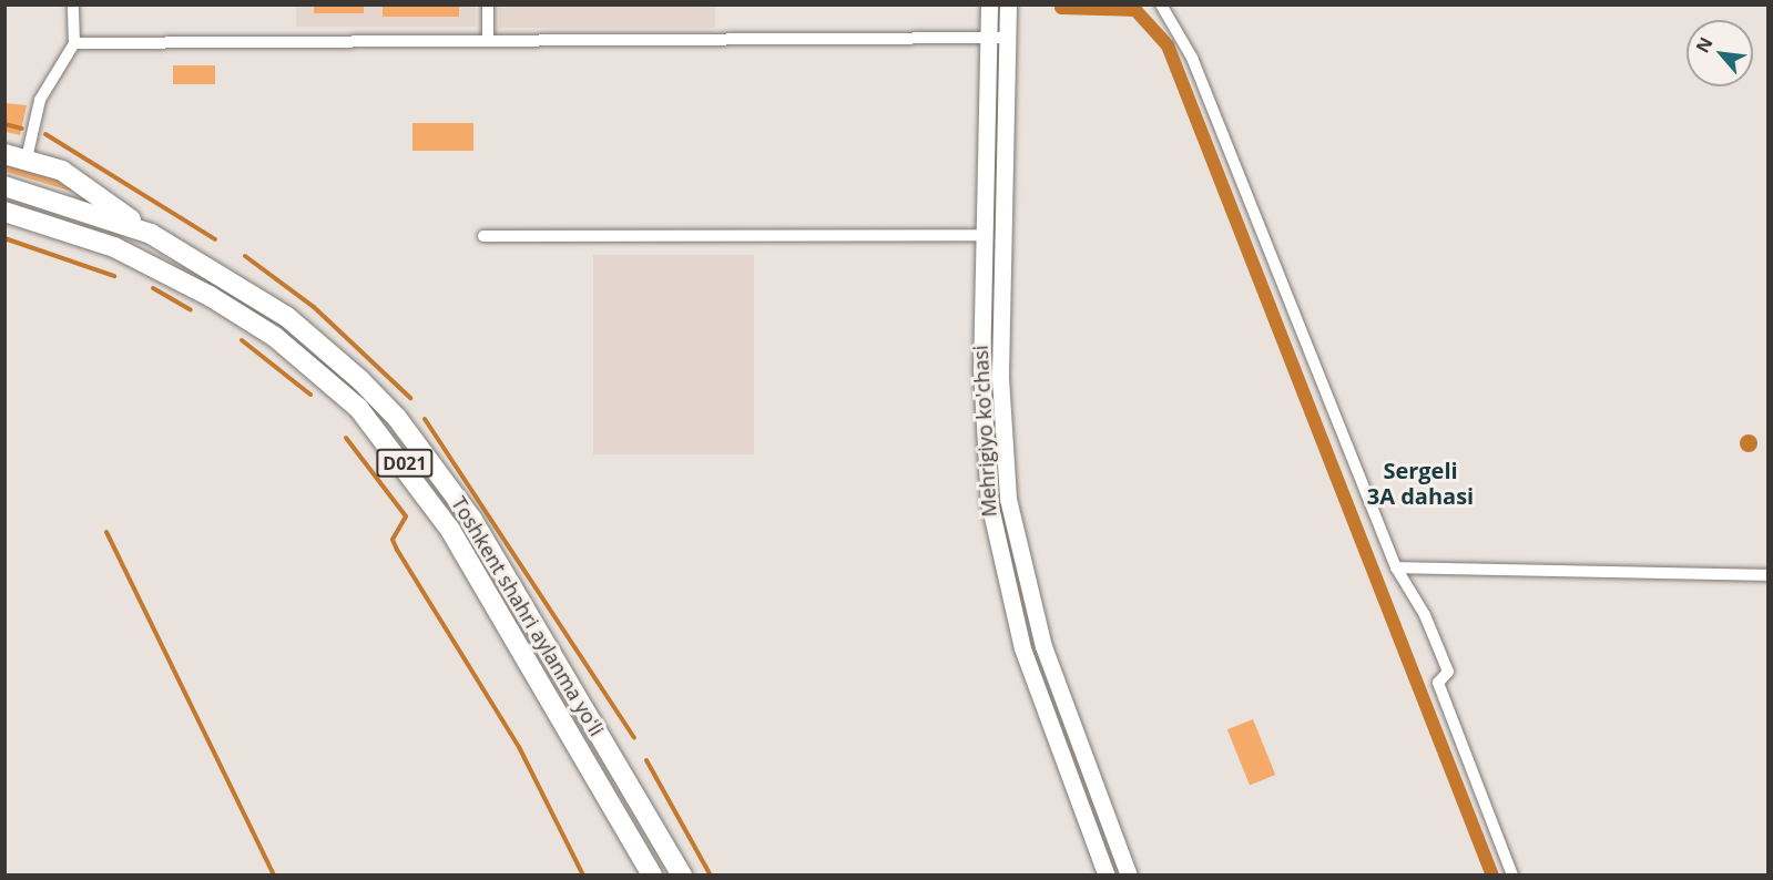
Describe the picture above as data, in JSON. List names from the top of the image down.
{
  "streets": {
    "highway": ["D021", "Toshkent shahri aylanma yoʻli"],
    "main road": ["Mehrigiyo ko'chasi"]
  },
  "districts": ["Sergeli 3A dahasi"],
  "north": "top left"
}
